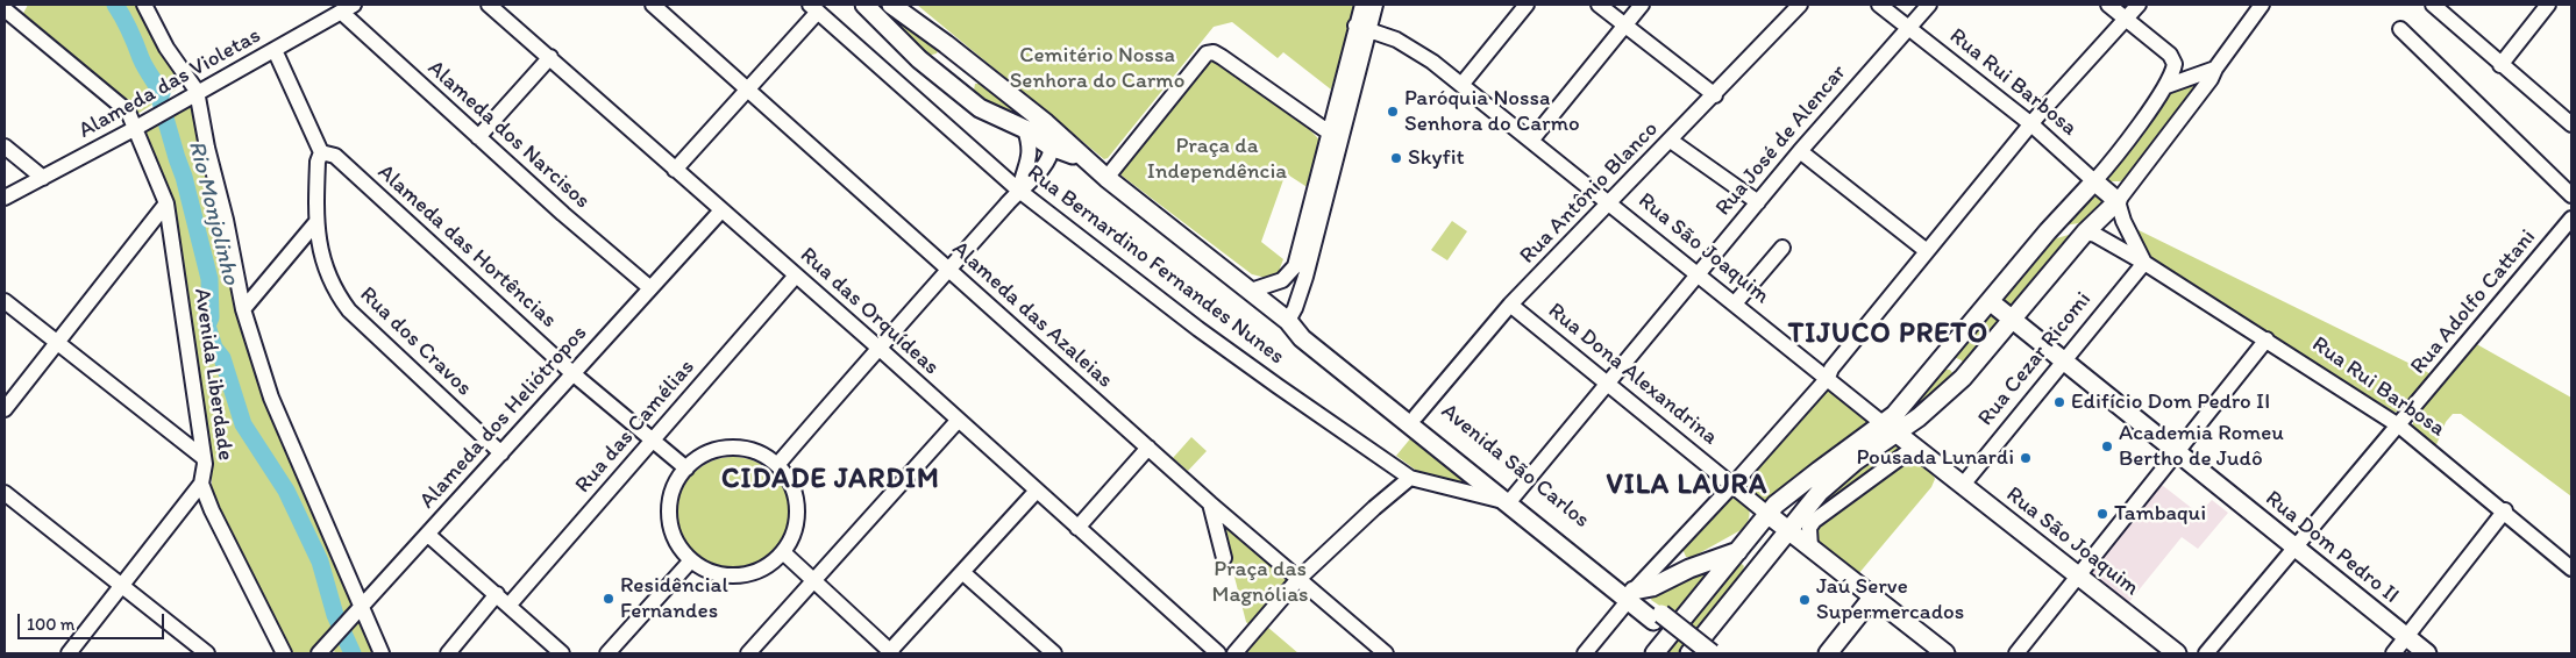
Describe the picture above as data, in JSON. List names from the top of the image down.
{
  "streets": {
    "main road": [
      "Rua Rui Barbosa",
      "Rua São Joaquim",
      "Rua Dona Alexandrina",
      "Avenida São Carlos",
      "Rua Dom Pedro II"
    ],
    "street": [
      "Alameda das Violetas",
      "Alameda dos Narcisos",
      "Rua José de Alencar",
      "Rua Antônio Blanco",
      "Alameda das Hortências",
      "Rua Bernardino Fernandes Nunes",
      "Rua Adolfo Cattani",
      "Rua das Orquídeas",
      "Alameda das Azaleias",
      "Rua dos Cravos",
      "Rua Cezar Ricomi",
      "Avenida Liberdade",
      "Alameda dos Heliótropos",
      "Rua das Camélias"
    ]
  },
  "crossings": [
    ["Rua Rui Barbosa", "Rua José de Alencar"],
    ["Rua Rui Barbosa", "Rua Adolfo Cattani"],
    ["Rua Rui Barbosa", "Rua Cezar Ricomi"],
    ["Alameda das Violetas", "Alameda dos Narcisos"],
    ["Alameda das Violetas", "Avenida Liberdade"],
    ["Alameda dos Narcisos", "Alameda dos Heliótropos"],
    ["Rua José de Alencar", "Rua São Joaquim"],
    ["Rua José de Alencar", "Rua Bernardino Fernandes Nunes"],
    ["Rua José de Alencar", "Rua Dona Alexandrina"],
    ["Rua José de Alencar", "Avenida São Carlos"],
    ["Rua Antônio Blanco", "Rua São Joaquim"],
    ["Rua Antônio Blanco", "Rua Dona Alexandrina"],
    ["Rua Antônio Blanco", "Avenida São Carlos"],
    ["Alameda das Hortências", "Rua dos Cravos"],
    ["Alameda das Hortências", "Alameda dos Heliótropos"],
    ["Alameda das Hortências", "Rua das Camélias"],
    ["Rua São Joaquim", "Rua Cezar Ricomi"],
    ["Rua Bernardino Fernandes Nunes", "Avenida São Carlos"],
    ["Rua Adolfo Cattani", "Rua Dom Pedro II"],
    ["Rua das Orquídeas", "Alameda dos Heliótropos"],
    ["Rua das Orquídeas", "Rua das Camélias"],
    ["Rua dos Cravos", "Alameda dos Heliótropos"],
    ["Rua Cezar Ricomi", "Rua Dom Pedro II"]
  ],
  "districts": ["TIJUCO PRETO", "CIDADE JARDIM", "VILA LAURA"],
  "water": ["Rio Monjolinho"],
  "parks": ["Cemitério Nossa Senhora do Carmo", "Praça da Independência", "Praça das Magnólias"],
  "places": [
    "Paróquia Nossa Senhora do Carmo",
    "Skyfit",
    "Edifício Dom Pedro II",
    "Academia Romeu Bertho de Judô",
    "Pousada Lunardi",
    "Tambaqui",
    "Residêncial Fernandes",
    "Jaú Serve Supermercados"
  ],
  "scale_bar": "100 m"
}
